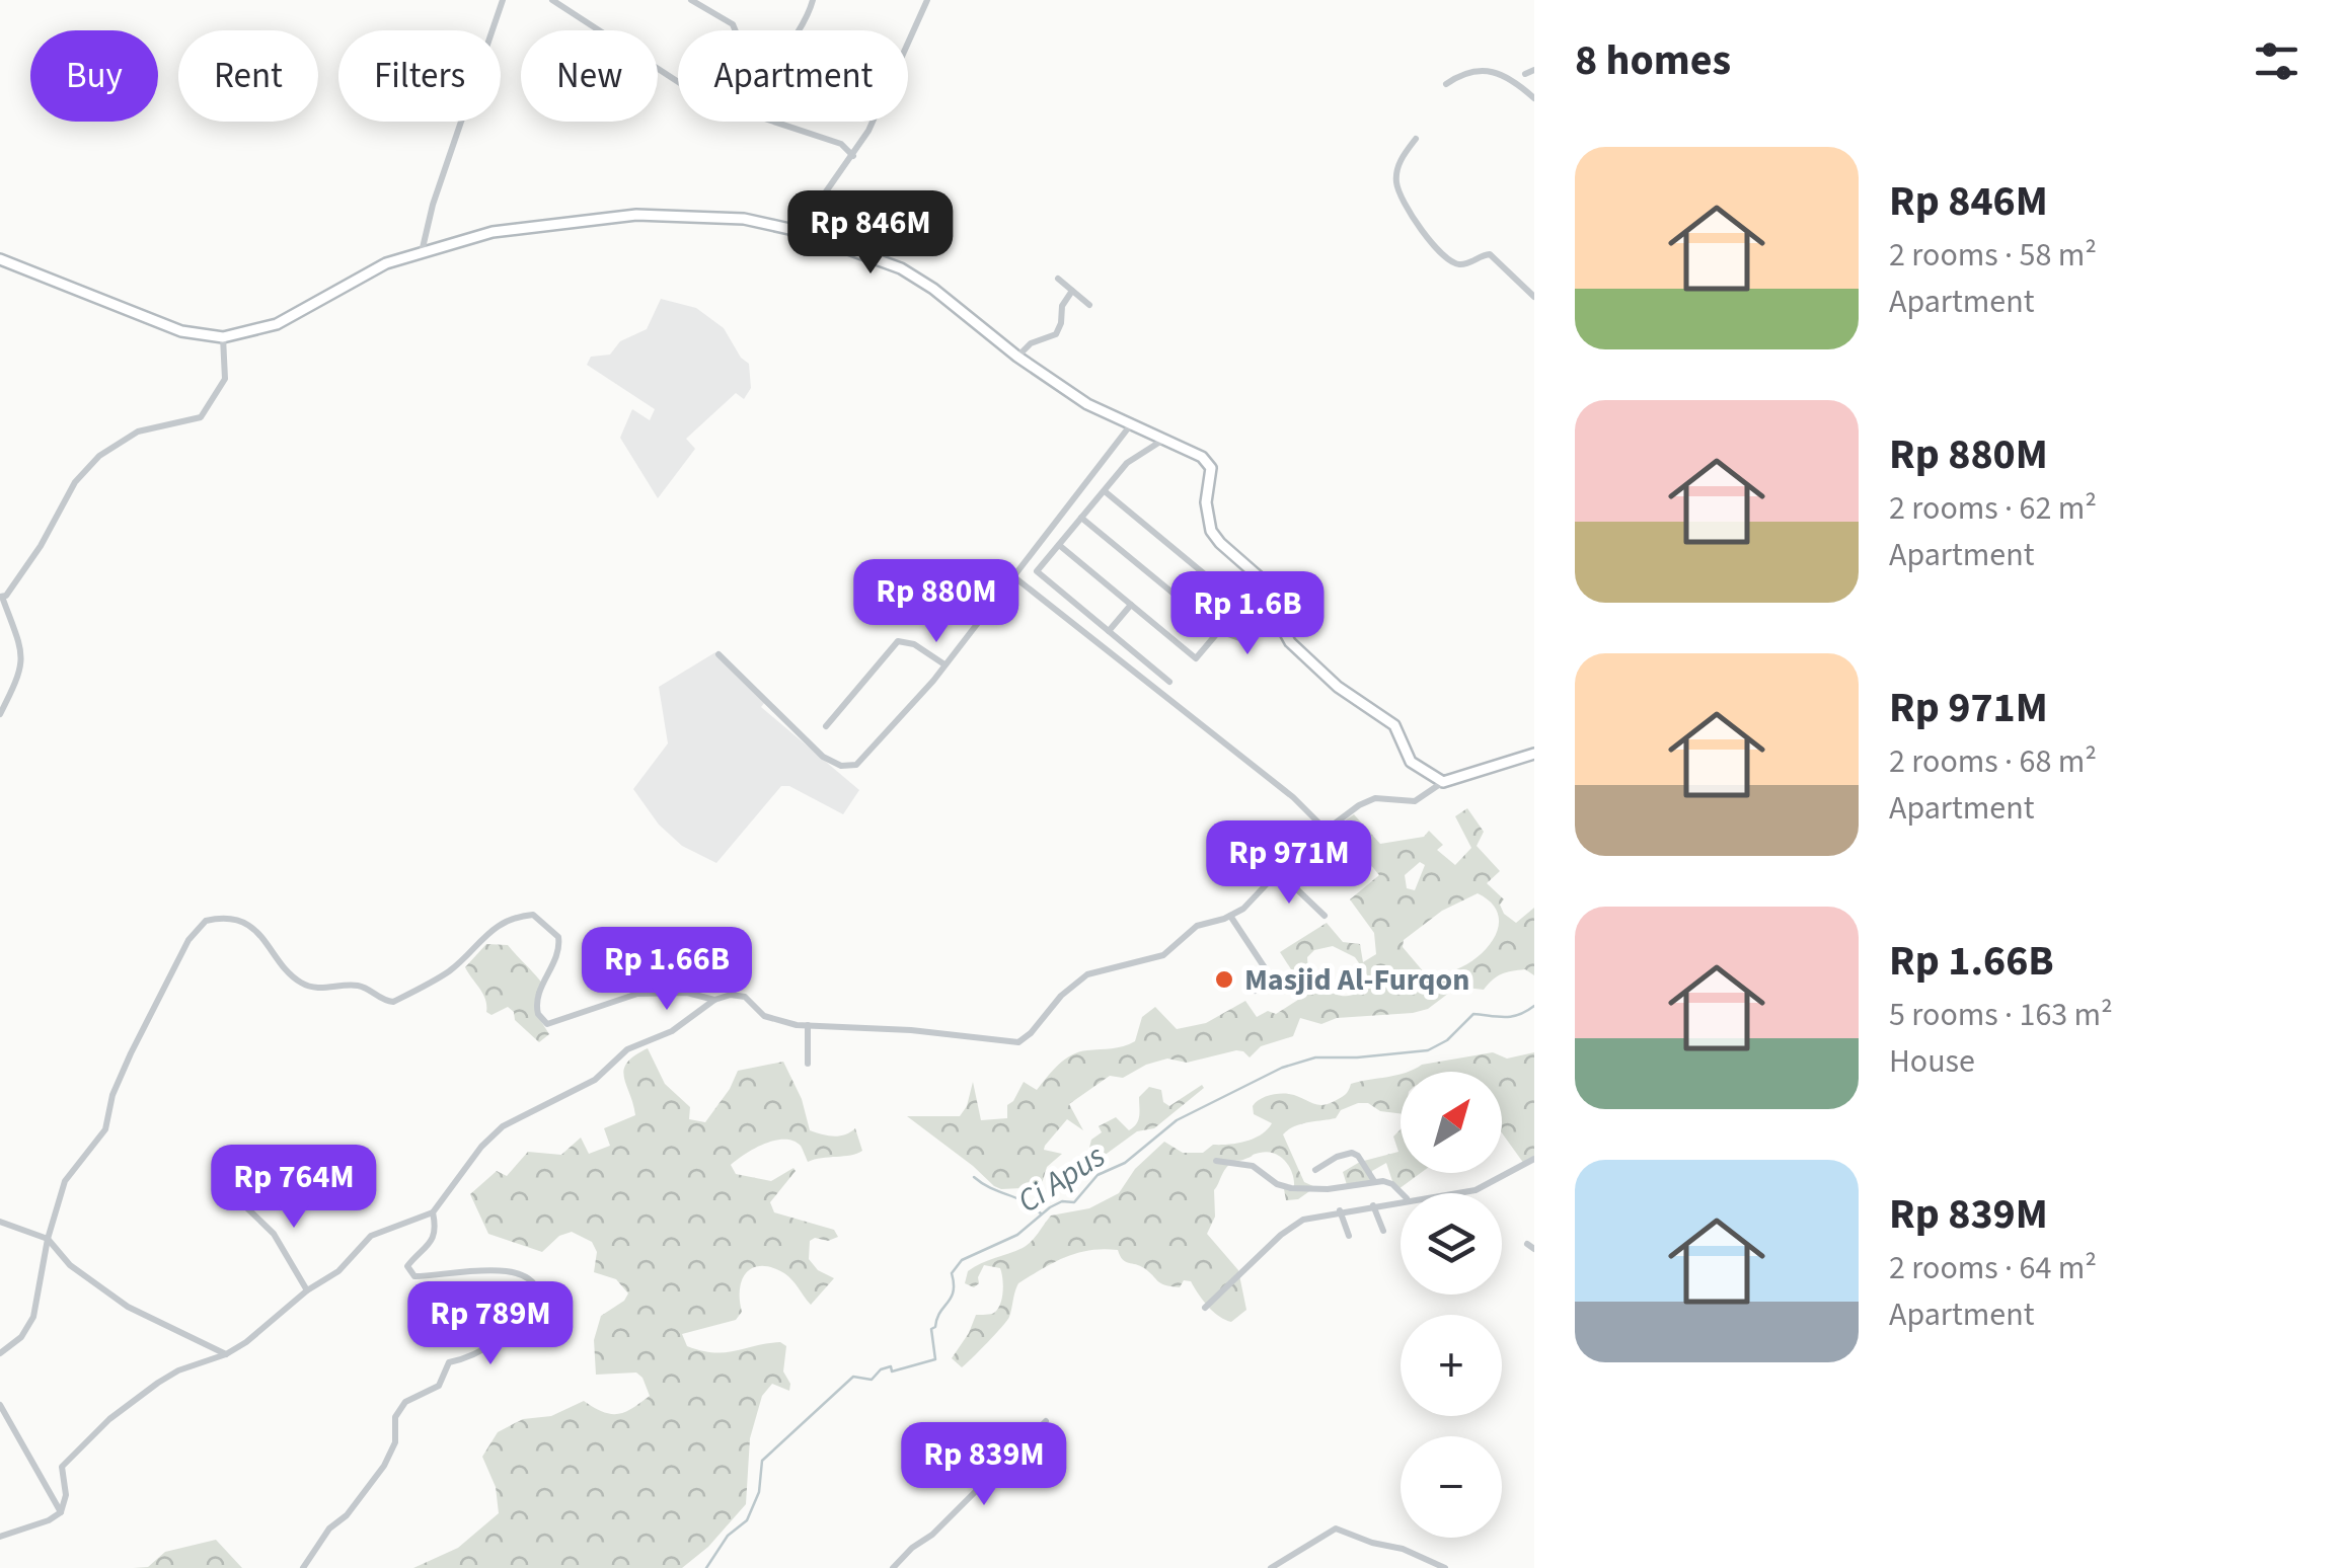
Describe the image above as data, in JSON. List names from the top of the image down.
{
  "water": ["Ci Apus"],
  "places": ["Masjid Al-Furqon"],
  "north": "top right",
  "page": {
    "heading": "8 homes",
    "chip": [
      "Buy",
      "Rent",
      "Filters",
      "New",
      "Apartment"
    ],
    "list": [
      {
        "name": "Rp 846M",
        "note": "2 rooms · 58 m² · Apartment"
      },
      {
        "name": "Rp 880M",
        "note": "2 rooms · 62 m² · Apartment"
      },
      {
        "name": "Rp 971M",
        "note": "2 rooms · 68 m² · Apartment"
      },
      {
        "name": "Rp 1.66B",
        "note": "5 rooms · 163 m² · House"
      },
      {
        "name": "Rp 839M",
        "note": "2 rooms · 64 m² · Apartment"
      }
    ],
    "price": [
      "Rp 846M",
      "Rp 880M",
      "Rp 1.6B",
      "Rp 971M",
      "Rp 1.66B",
      "Rp 764M",
      "Rp 789M",
      "Rp 839M"
    ],
    "map_buttons": ["+", "−"]
  }
}
